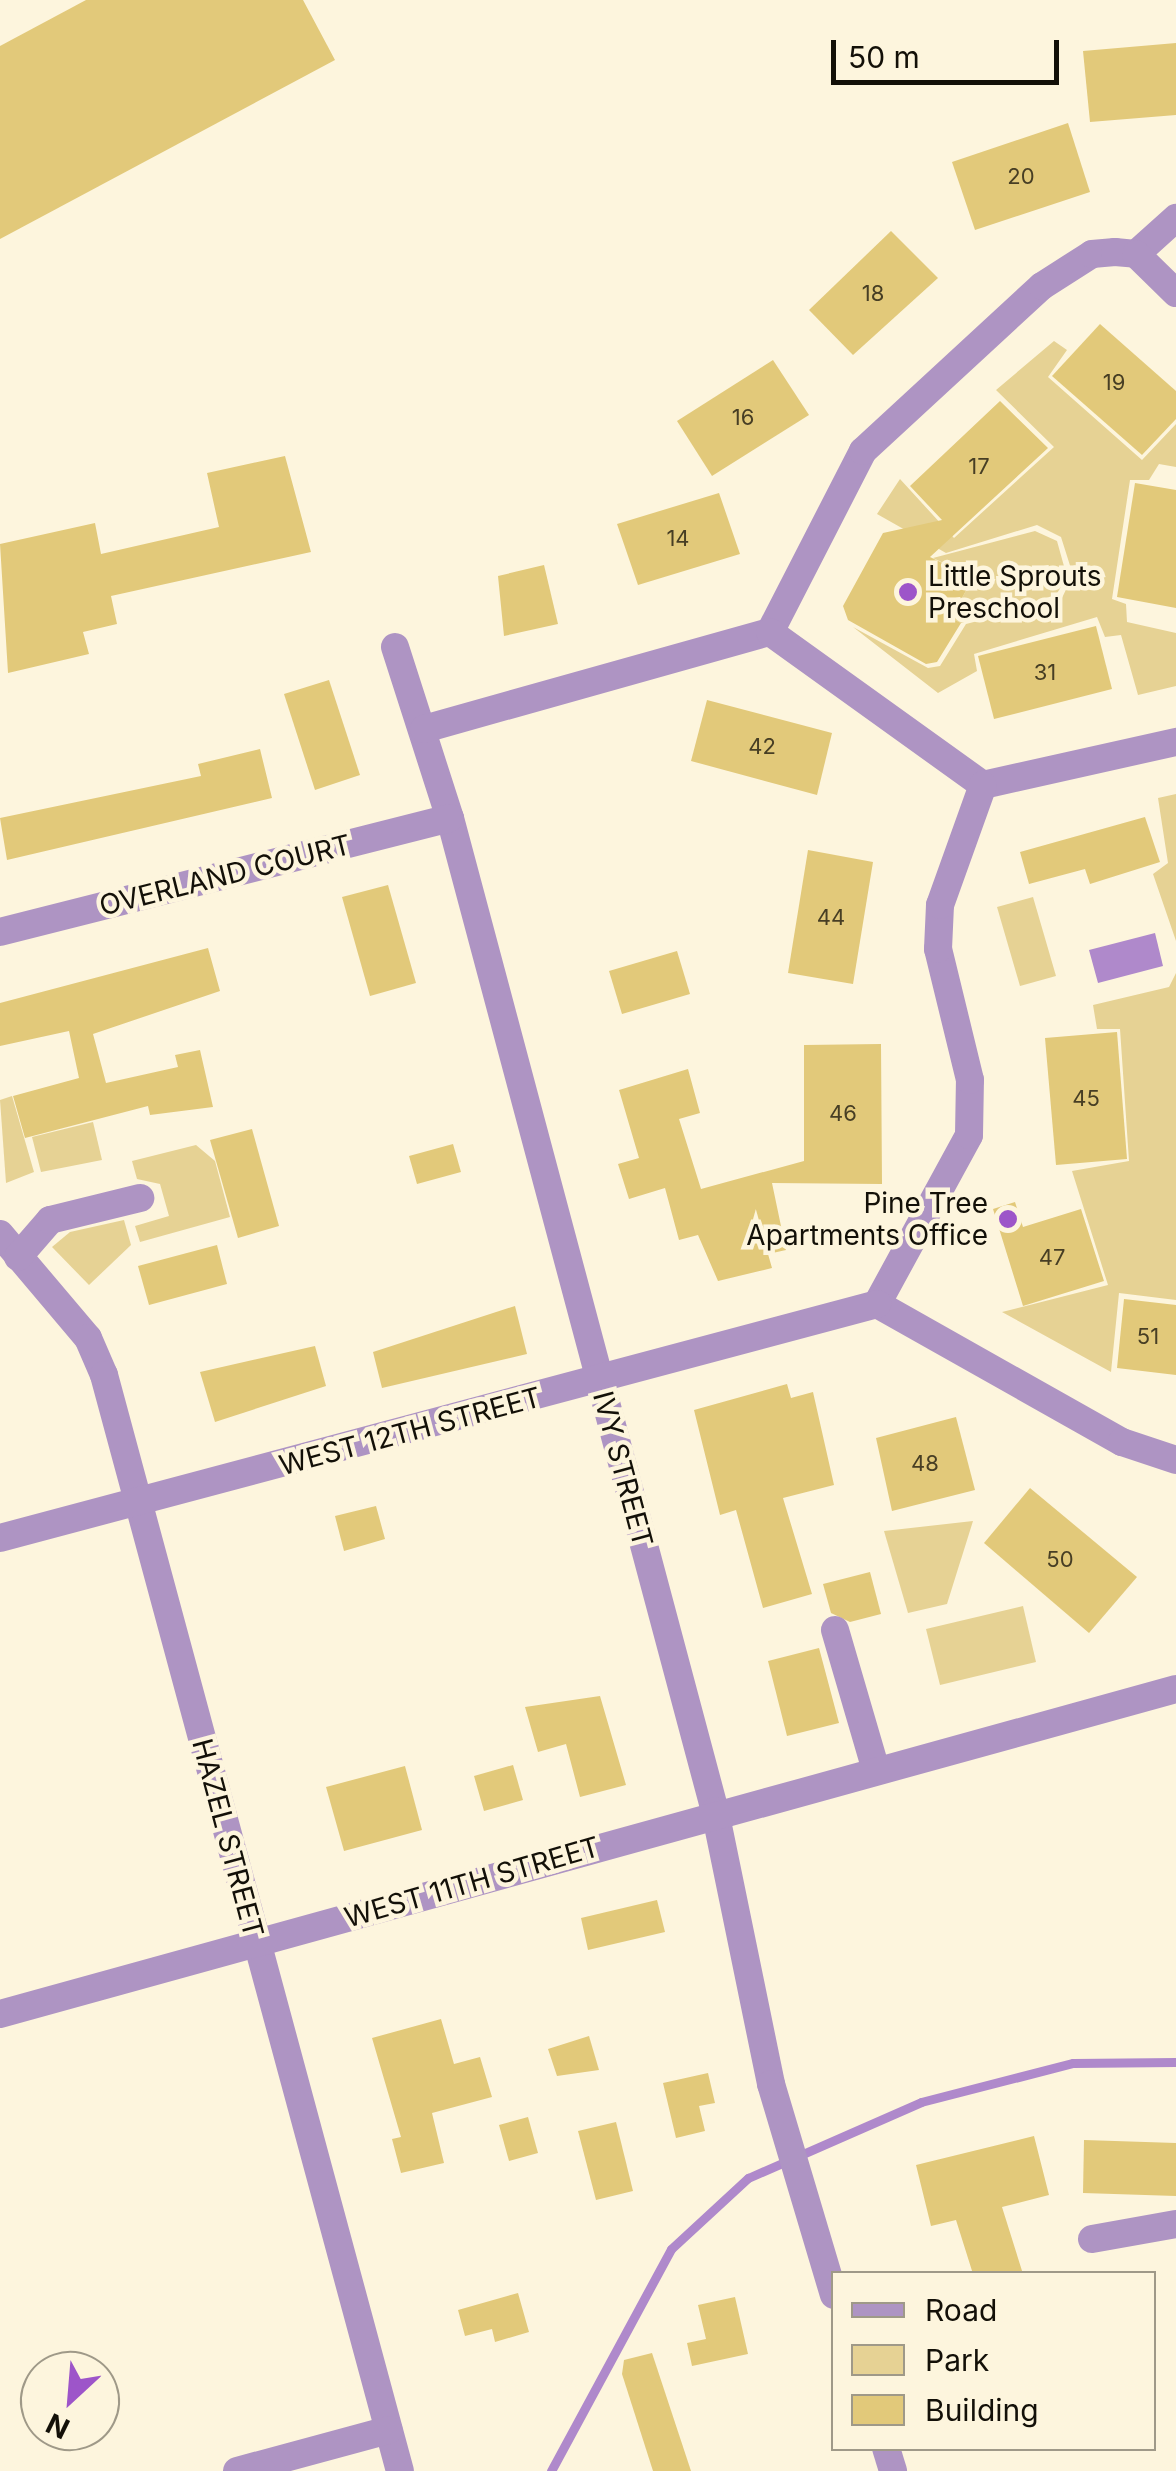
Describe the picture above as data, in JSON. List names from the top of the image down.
{
  "streets": {
    "street": [
      "OVERLAND COURT",
      "WEST 12TH STREET",
      "IVY STREET",
      "HAZEL STREET",
      "WEST 11TH STREET"
    ]
  },
  "crossings": [
    ["OVERLAND COURT", "IVY STREET"],
    ["WEST 12TH STREET", "IVY STREET"],
    ["WEST 12TH STREET", "HAZEL STREET"],
    ["IVY STREET", "WEST 11TH STREET"],
    ["HAZEL STREET", "WEST 11TH STREET"]
  ],
  "places": ["Little Sprouts Preschool", "Pine Tree Apartments Office"],
  "house_numbers": [
    "20",
    "18",
    "19",
    "16",
    "17",
    "14",
    "31",
    "42",
    "44",
    "45",
    "46",
    "47",
    "51",
    "48",
    "50"
  ],
  "legend": ["Road", "Park", "Building"],
  "scale_bar": "50 m",
  "north": "bottom left"
}
